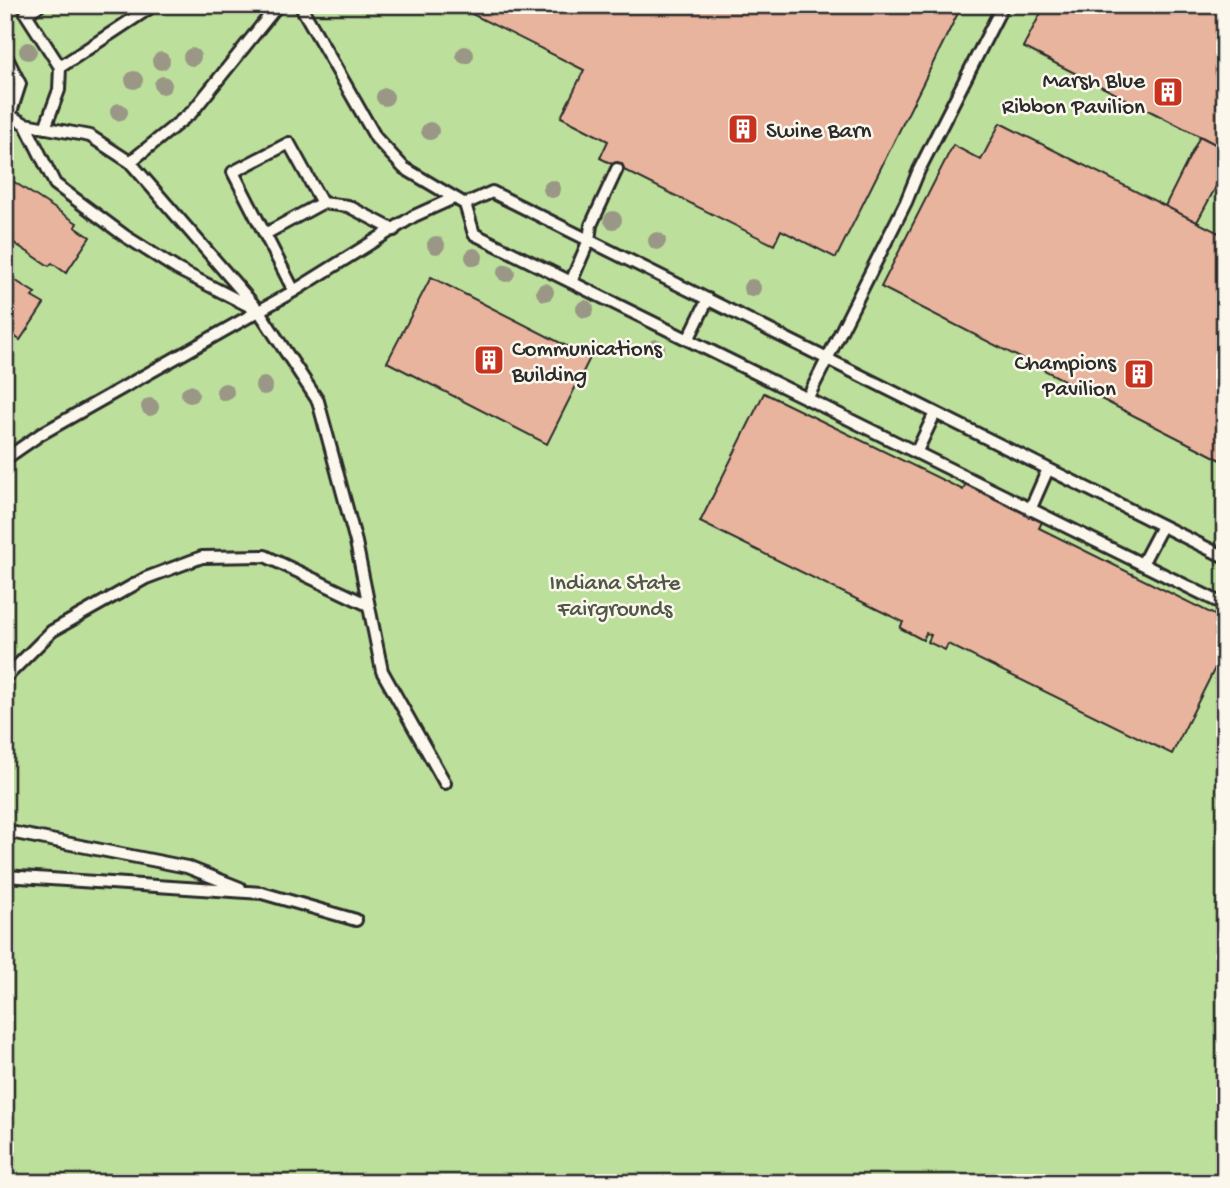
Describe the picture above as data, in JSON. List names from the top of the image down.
{
  "parks": ["Indiana State Fairgrounds"],
  "places": {
    "building": [
      "Marsh Blue Ribbon Pavilion",
      "Swine Barn",
      "Communications Building",
      "Champions Pavilion"
    ]
  }
}
